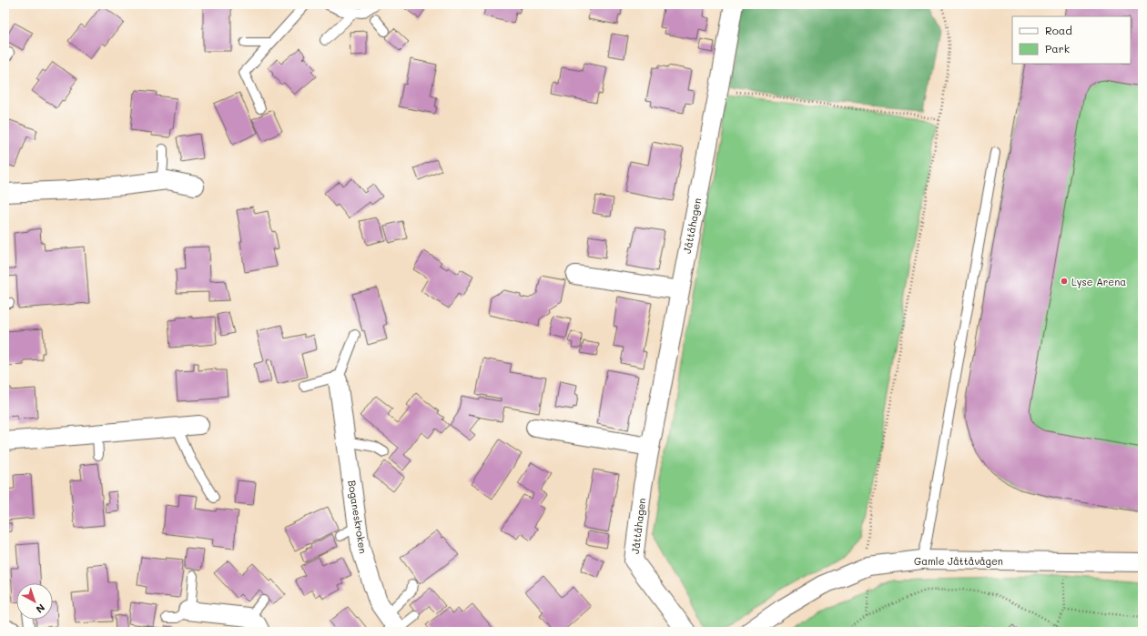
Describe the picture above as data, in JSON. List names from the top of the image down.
{
  "streets": {
    "street": ["Jåttåhagen", "Boganeskroken", "Gamle Jåttåvågen"]
  },
  "places": ["Lyse Arena"],
  "legend": ["Road", "Park"],
  "north": "bottom right"
}
